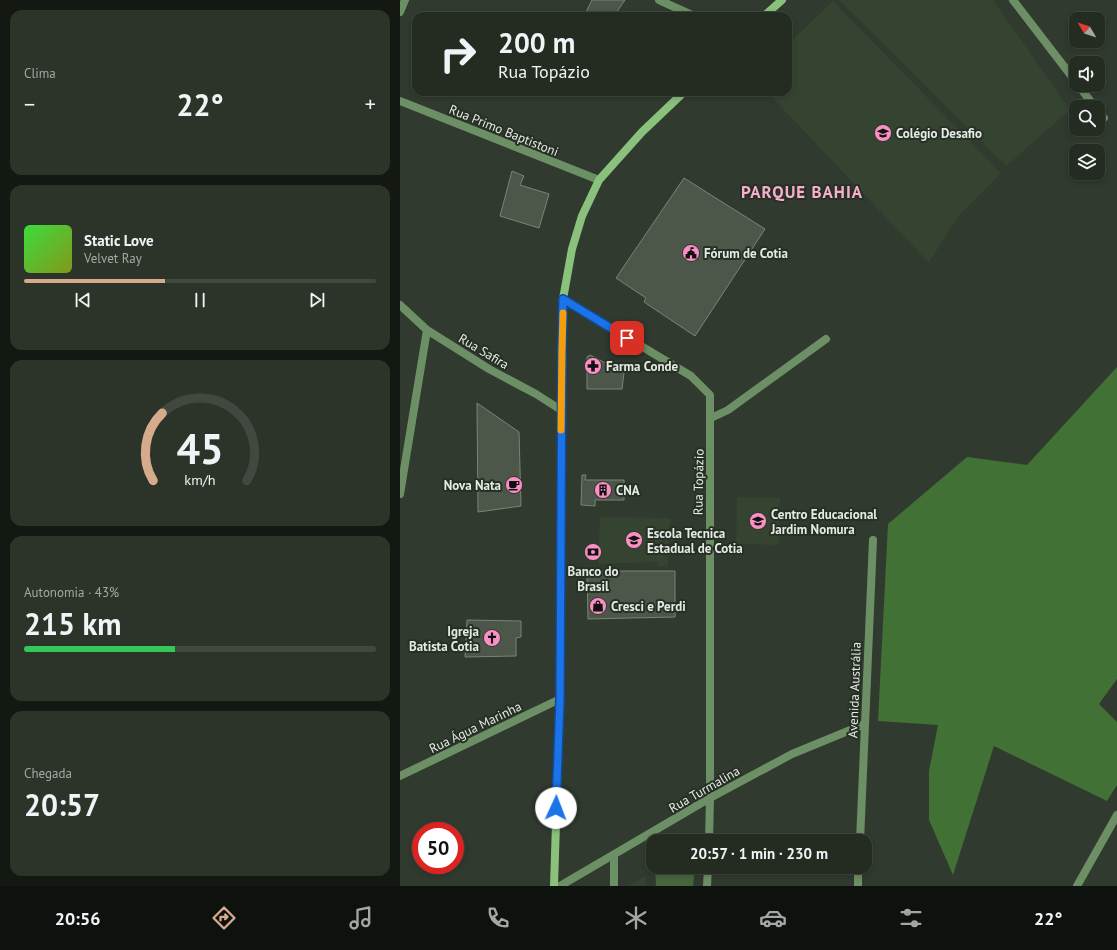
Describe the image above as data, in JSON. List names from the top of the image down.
{
  "streets": {
    "street": [
      "Rua Primo Baptistoni",
      "Rua Safira",
      "Rua Topázio",
      "Avenida Austrália",
      "Rua Água Marinha",
      "Rua Turmalina"
    ]
  },
  "crossings": [
    ["Rua Topázio", "Rua Turmalina"],
    ["Avenida Austrália", "Rua Turmalina"]
  ],
  "districts": ["PARQUE BAHIA"],
  "places": {
    "school or university": ["Colégio Desafio", "Centro Educacional Jardim Nomura", "Escola Tecnica Estadual de Cotia"],
    "public building": ["Fórum de Cotia"],
    "pharmacy": ["Farma Conde"],
    "cafe": ["Nova Nata"],
    "building": ["CNA"],
    "bank": ["Banco do Brasil"],
    "shop": ["Cresci e Perdi"],
    "church": ["Igreja Batista Cotia"]
  },
  "north": "top left",
  "page": {
    "tile": [
      "Clima",
      ["Autonomia · 43%", "215 km"],
      ["Chegada", "20:57"]
    ],
    "turn": ["200 m", "Rua Topázio"],
    "heat": ["−", "22°", "+"],
    "song": ["Static Love", "Velvet Ray"],
    "limit": "50",
    "trip": "20:57 · 1 min · 230 m",
    "tabs": ["20:56", "22°"],
    "gauge": ["45", "km/h"]
  }
}
